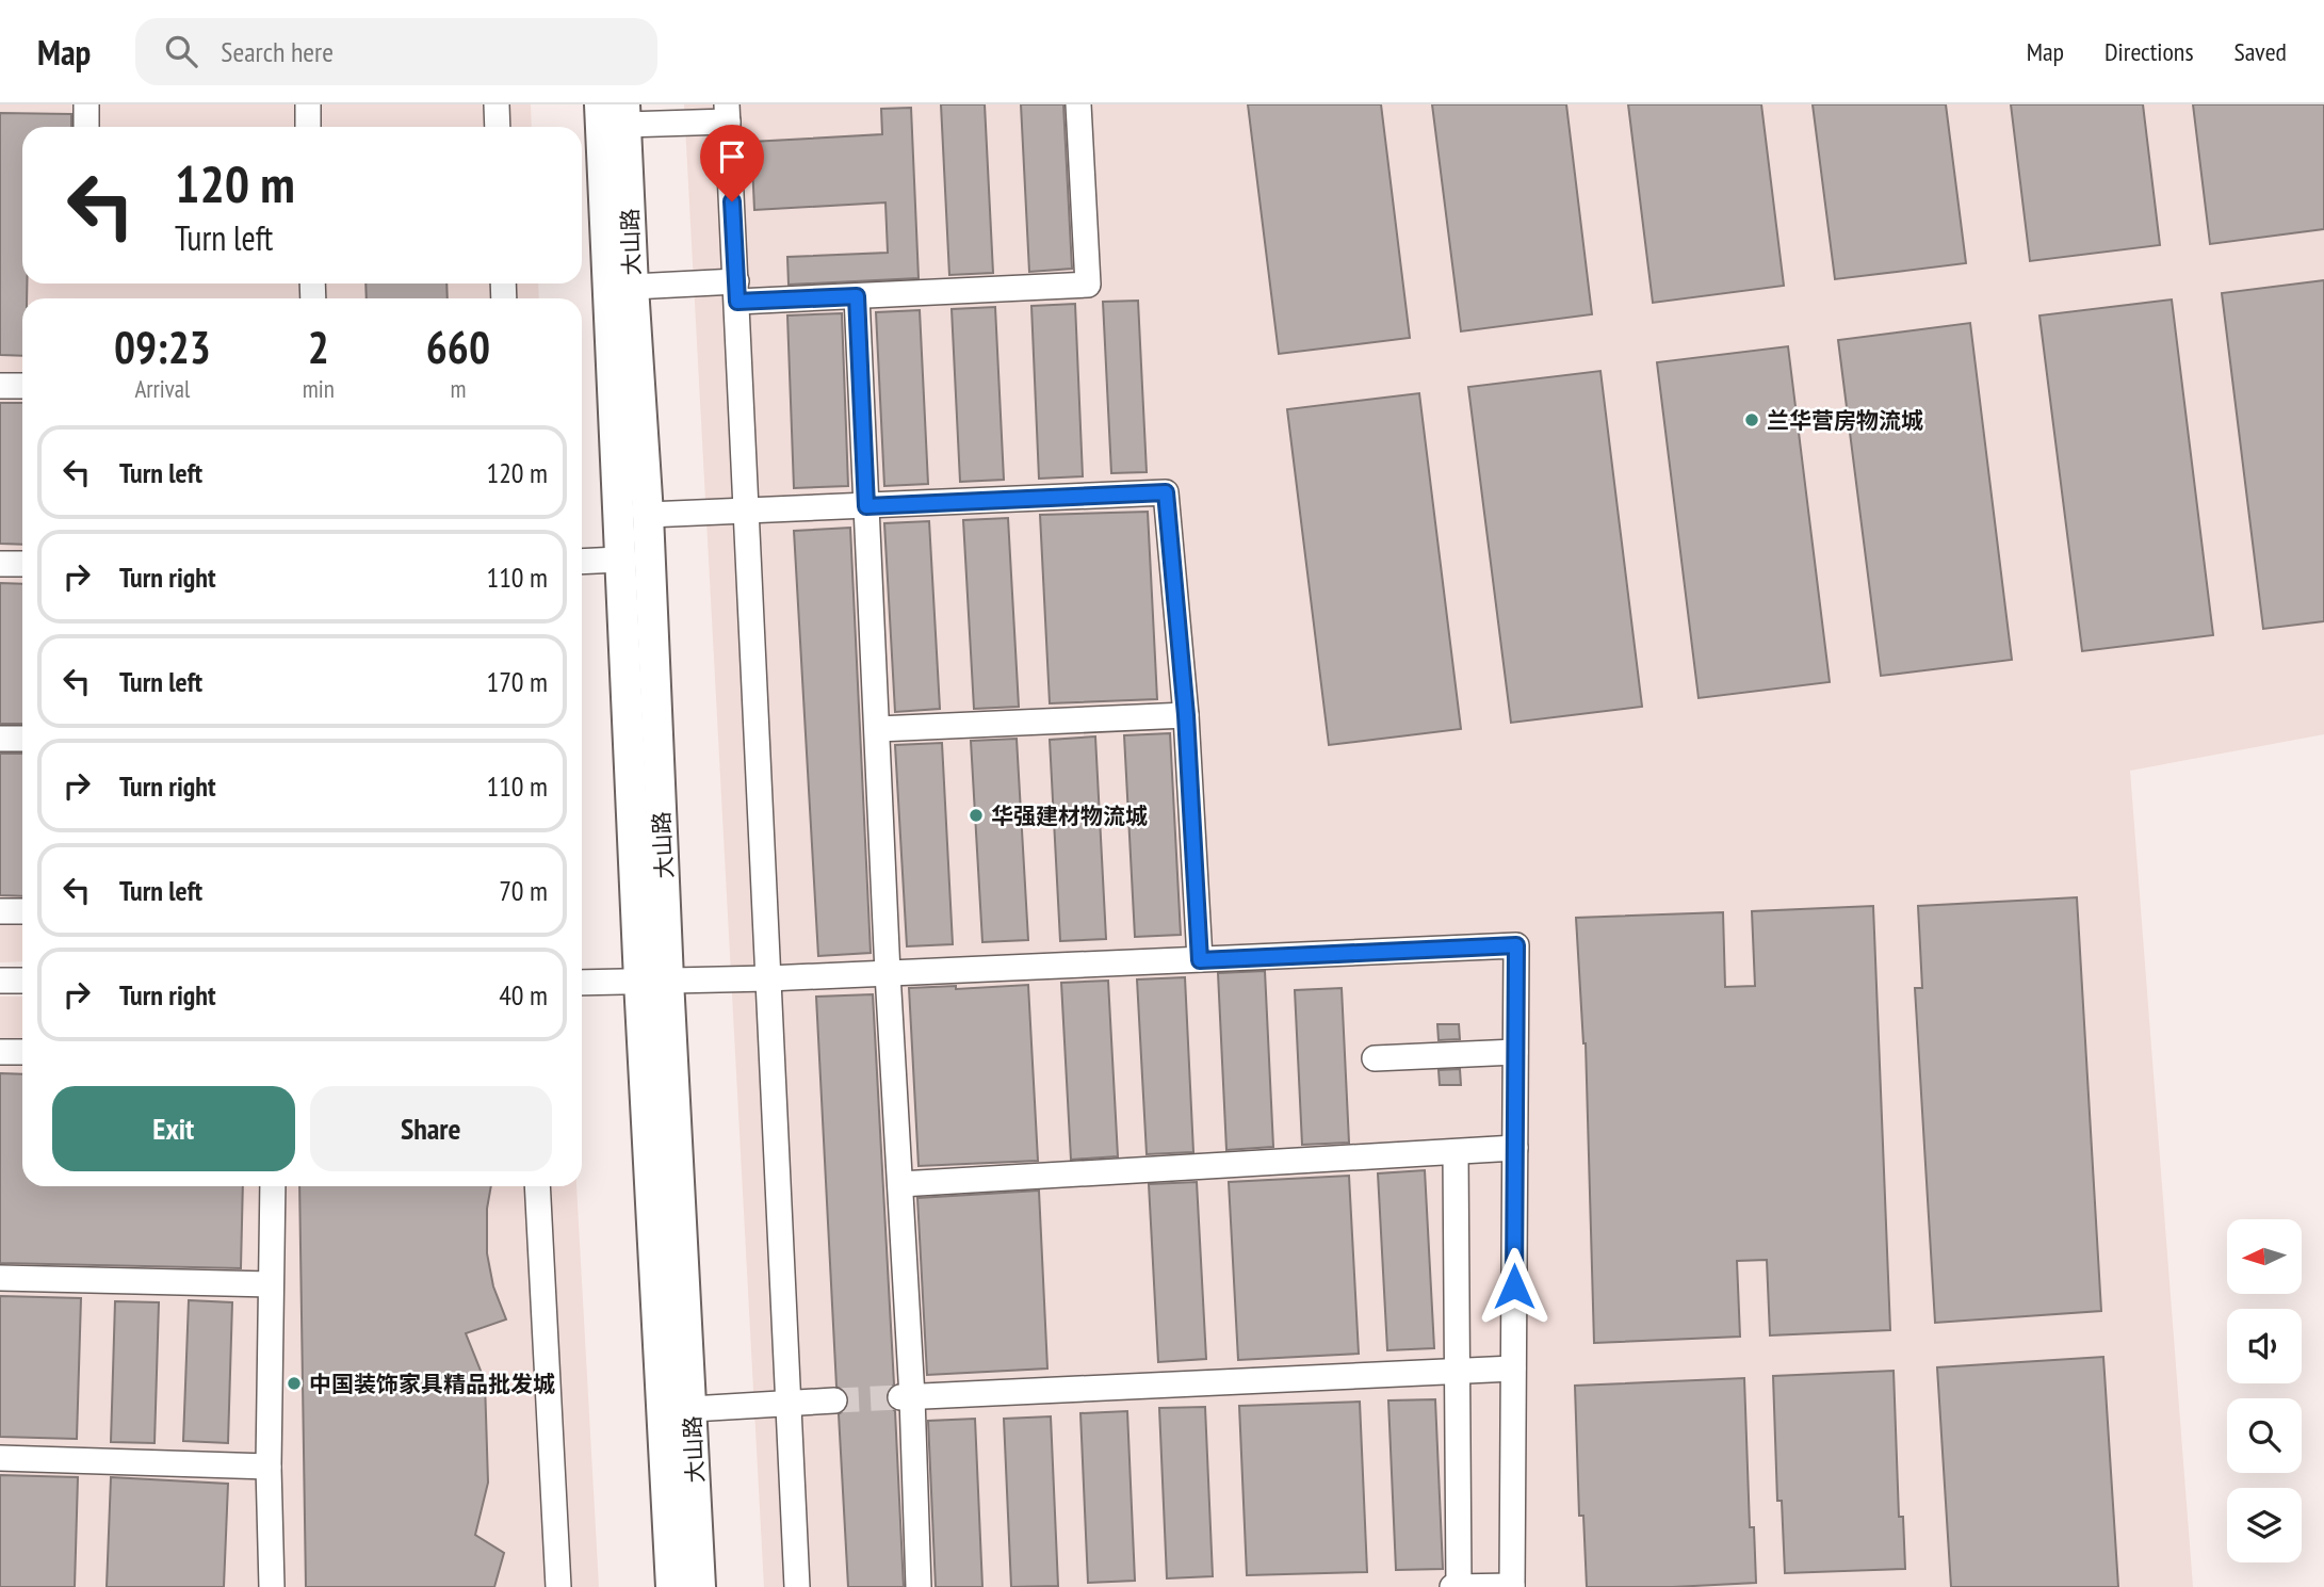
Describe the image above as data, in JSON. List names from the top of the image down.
{
  "streets": {
    "main road": ["大山路"]
  },
  "places": ["兰华营房物流城", "华强建材物流城", "中国装饰家具精品批发城"],
  "north": "left",
  "page": {
    "header": "Map",
    "search": "Search here",
    "nav": ["Map", "Directions", "Saved"],
    "turn": ["120 m", "Turn left"],
    "eta": [
      "09:23",
      "Arrival",
      "2",
      "min",
      "660",
      "m"
    ],
    "list": [
      {
        "name": "Turn left",
        "value": "120 m"
      },
      {
        "name": "Turn right",
        "value": "110 m"
      },
      {
        "name": "Turn left",
        "value": "170 m"
      },
      {
        "name": "Turn right",
        "value": "110 m"
      },
      {
        "name": "Turn left",
        "value": "70 m"
      },
      {
        "name": "Turn right",
        "value": "40 m"
      }
    ],
    "buttons": ["Exit", "Share"]
  }
}
